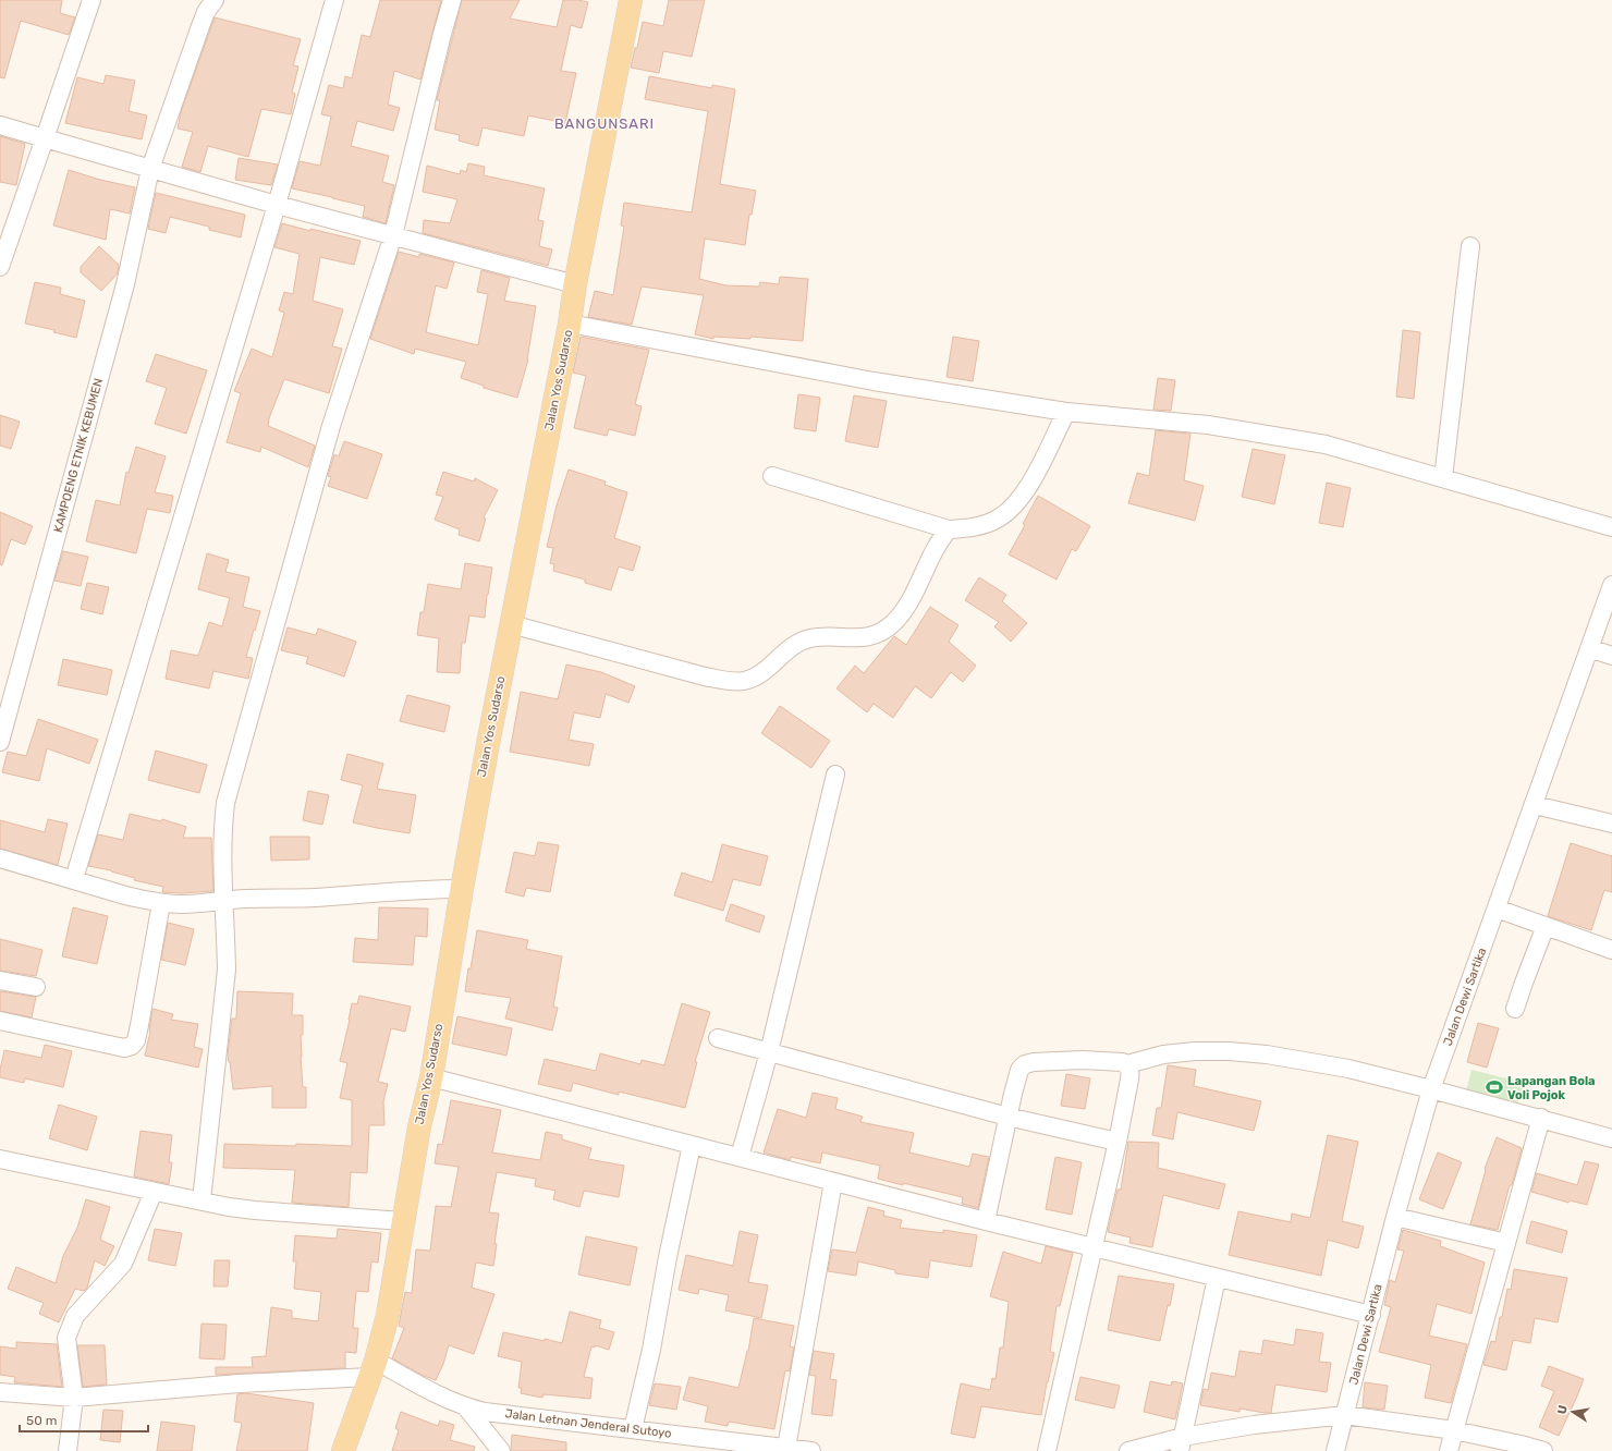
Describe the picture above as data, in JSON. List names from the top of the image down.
{
  "streets": {
    "main road": ["Jalan Yos Sudarso"],
    "street": ["KAMPOENG ETNIK KEBUMEN", "Jalan Dewi Sartika", "Jalan Letnan Jenderal Sutoyo"]
  },
  "crossings": [
    ["Jalan Yos Sudarso", "Jalan Letnan Jenderal Sutoyo"]
  ],
  "districts": ["BANGUNSARI"],
  "places": {
    "sports": ["Lapangan Bola Voli Pojok"]
  },
  "scale_bar": "50 m",
  "north": "left"
}
